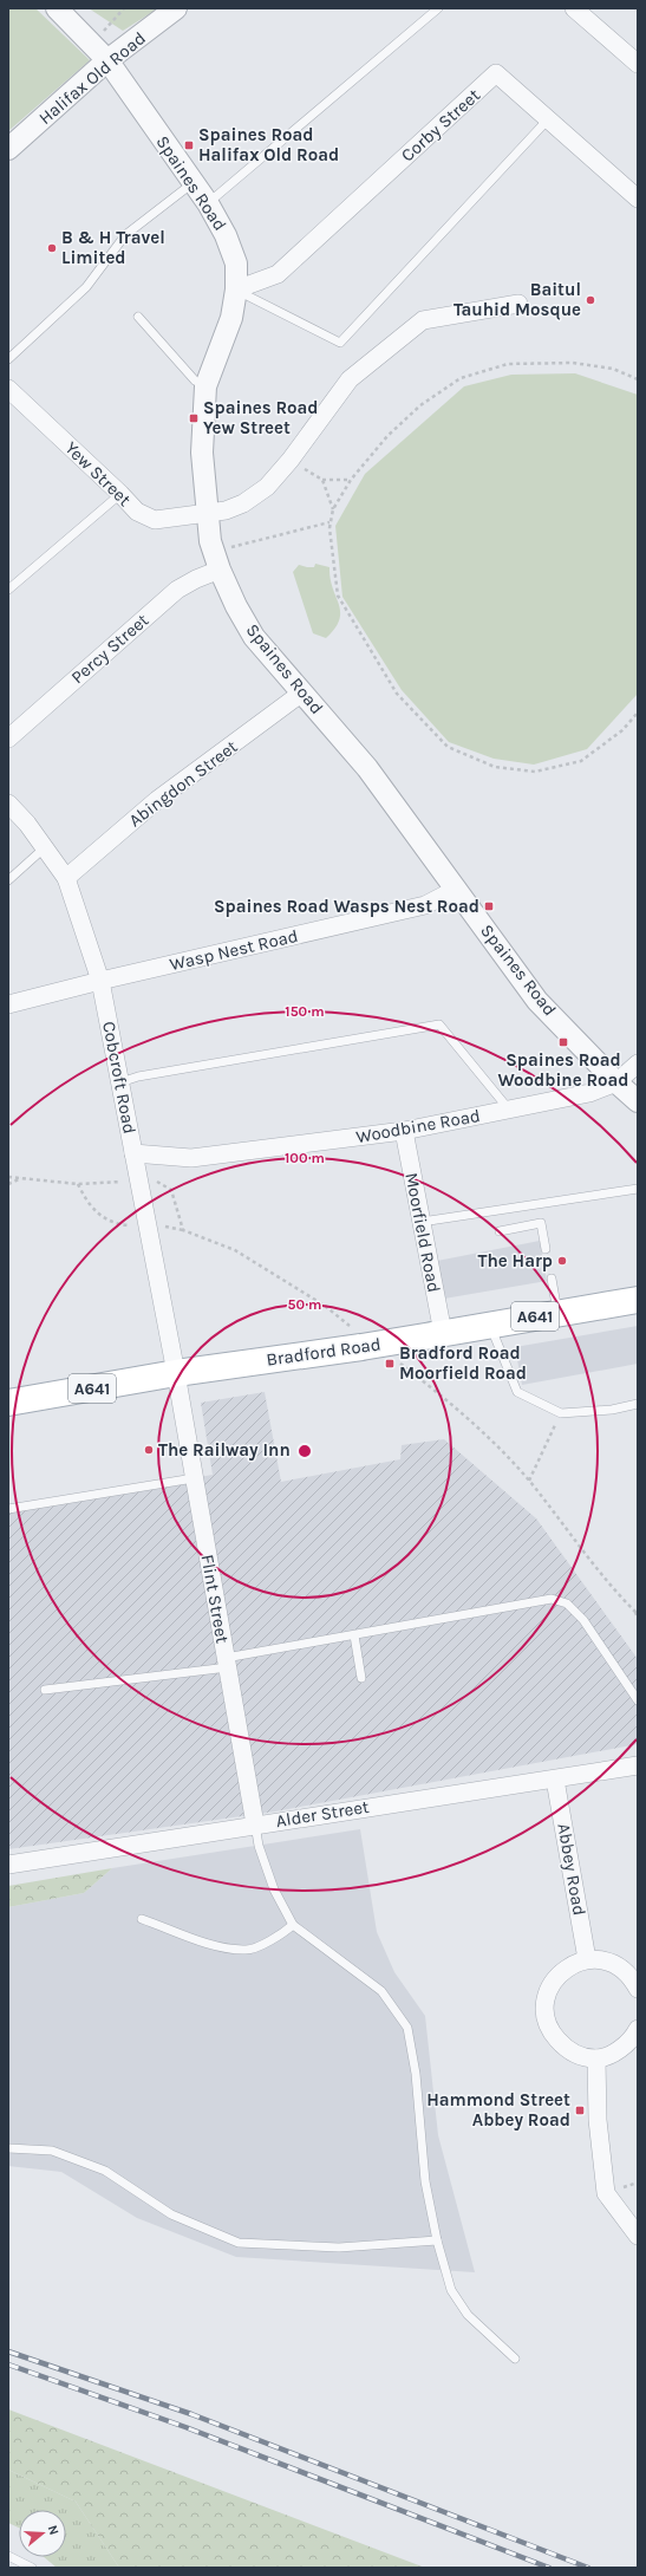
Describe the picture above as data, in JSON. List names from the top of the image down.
{
  "streets": {
    "main road": ["A641", "Bradford Road"],
    "street": [
      "Halifax Old Road",
      "Corby Street",
      "Spaines Road",
      "Yew Street",
      "Percy Street",
      "Abingdon Street",
      "Wasp Nest Road",
      "Cobcroft Road",
      "Woodbine Road",
      "Moorfield Road",
      "Flint Street",
      "Alder Street",
      "Abbey Road"
    ]
  },
  "crossings": [
    ["Halifax Old Road", "Spaines Road"],
    ["Corby Street", "Spaines Road"],
    ["Spaines Road", "Yew Street"],
    ["Spaines Road", "Percy Street"],
    ["Spaines Road", "Abingdon Street"],
    ["Spaines Road", "Wasp Nest Road"],
    ["Spaines Road", "Woodbine Road"],
    ["Abingdon Street", "Cobcroft Road"],
    ["Wasp Nest Road", "Cobcroft Road"],
    ["Cobcroft Road", "Woodbine Road"],
    ["Cobcroft Road", "Bradford Road"],
    ["Cobcroft Road", "Flint Street"],
    ["Woodbine Road", "Moorfield Road"],
    ["Moorfield Road", "Bradford Road"],
    ["Bradford Road", "Flint Street"],
    ["Flint Street", "Alder Street"],
    ["Alder Street", "Abbey Road"]
  ],
  "places": {
    "transit": [
      "Spaines Road Halifax Old Road",
      "Spaines Road Yew Street",
      "Spaines Road Wasps Nest Road",
      "Spaines Road Woodbine Road",
      "Bradford Road Moorfield Road",
      "Hammond Street Abbey Road"
    ],
    "other": [
      "B & H Travel Limited",
      "Baitul Tauhid Mosque",
      "The Harp",
      "The Railway Inn"
    ]
  },
  "north": "right",
  "rings": ["150 m", "100 m", "50 m"]
}
